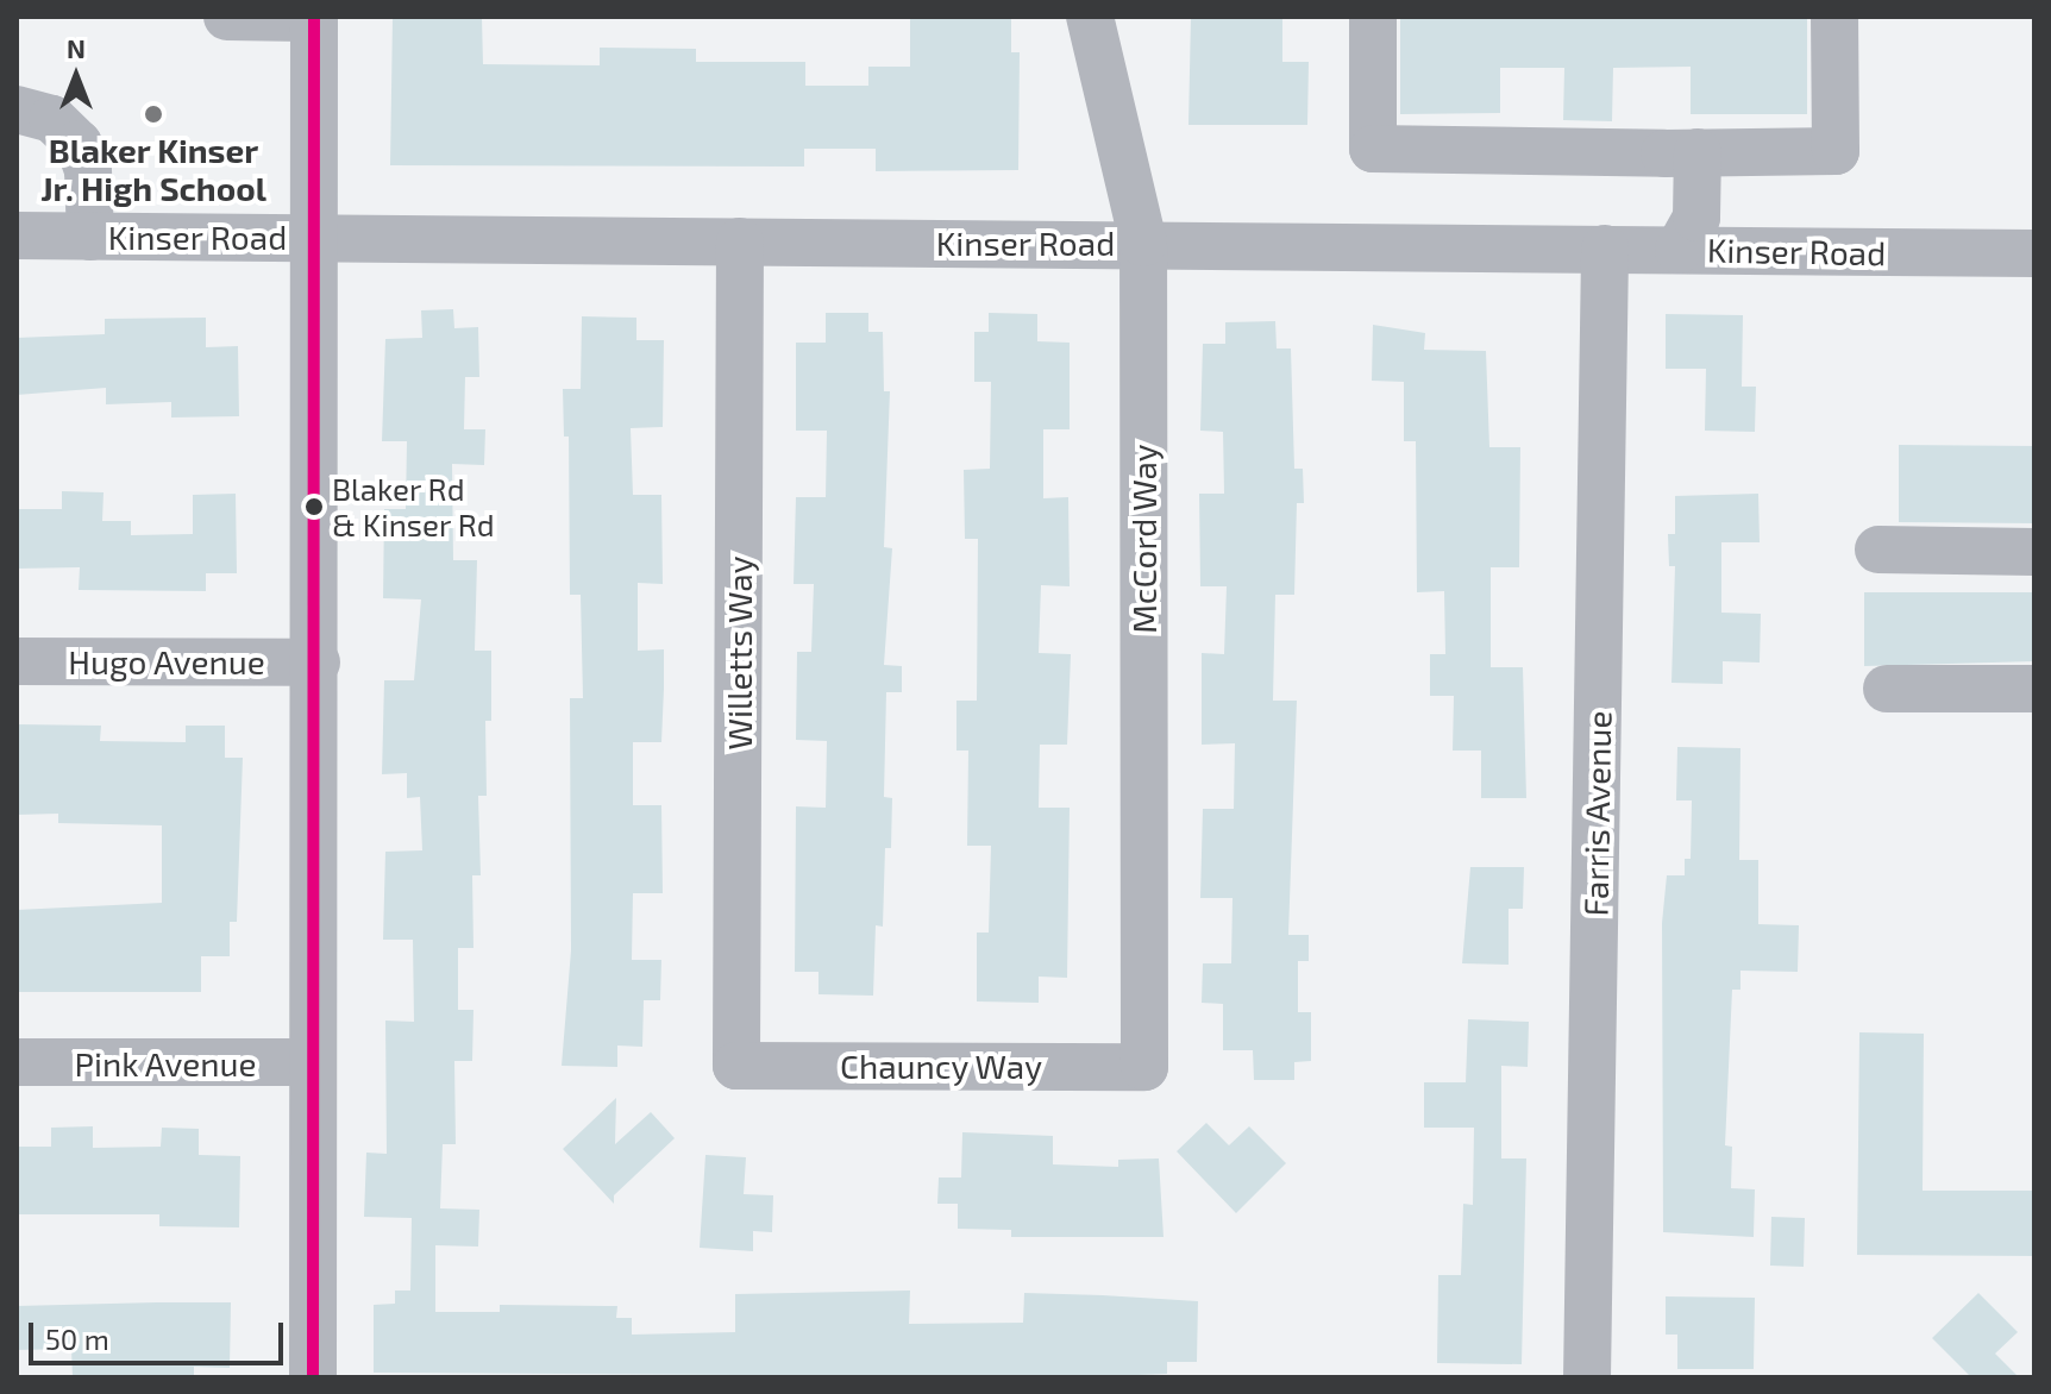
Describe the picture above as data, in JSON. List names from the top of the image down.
{
  "streets": {
    "street": [
      "Kinser Road",
      "McCord Way",
      "Willetts Way",
      "Hugo Avenue",
      "Farris Avenue",
      "Pink Avenue",
      "Chauncy Way"
    ]
  },
  "crossings": [
    ["Kinser Road", "McCord Way"],
    ["Kinser Road", "Willetts Way"],
    ["Kinser Road", "Farris Avenue"],
    ["McCord Way", "Chauncy Way"],
    ["Willetts Way", "Chauncy Way"]
  ],
  "places": ["Blaker Kinser Jr. High School", "Blaker Rd & Kinser Rd"],
  "scale_bar": "50 m",
  "north": "top"
}
